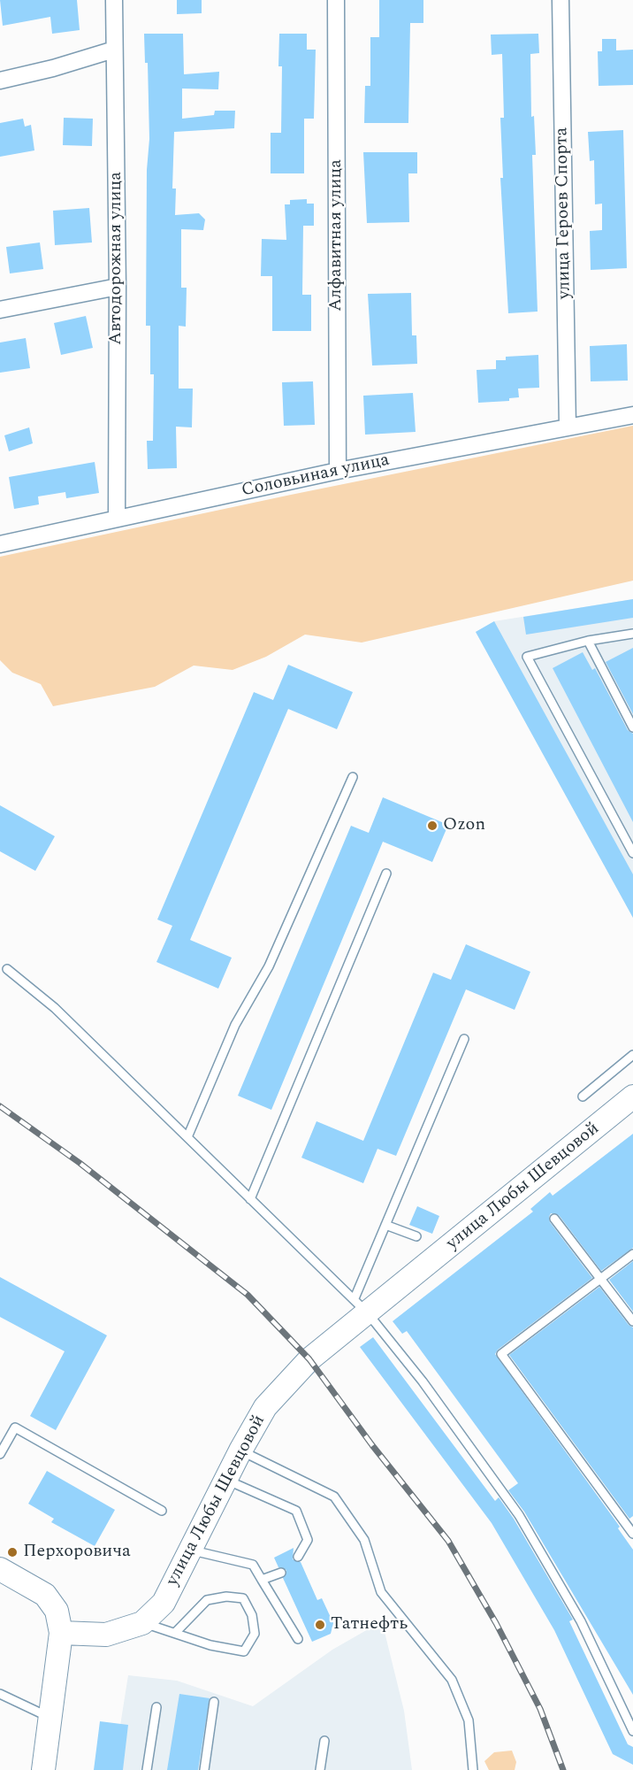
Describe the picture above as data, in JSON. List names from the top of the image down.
{
  "streets": {
    "street": [
      "улица Героев Спорта",
      "Алфавитная улица",
      "Автодорожная улица",
      "Соловьиная улица",
      "улица Любы Шевцовой"
    ]
  },
  "crossings": [
    ["улица Героев Спорта", "Соловьиная улица"],
    ["Алфавитная улица", "Соловьиная улица"],
    ["Автодорожная улица", "Соловьиная улица"]
  ],
  "places": ["Ozon", "Перхоровича", "Татнефть"]
}
